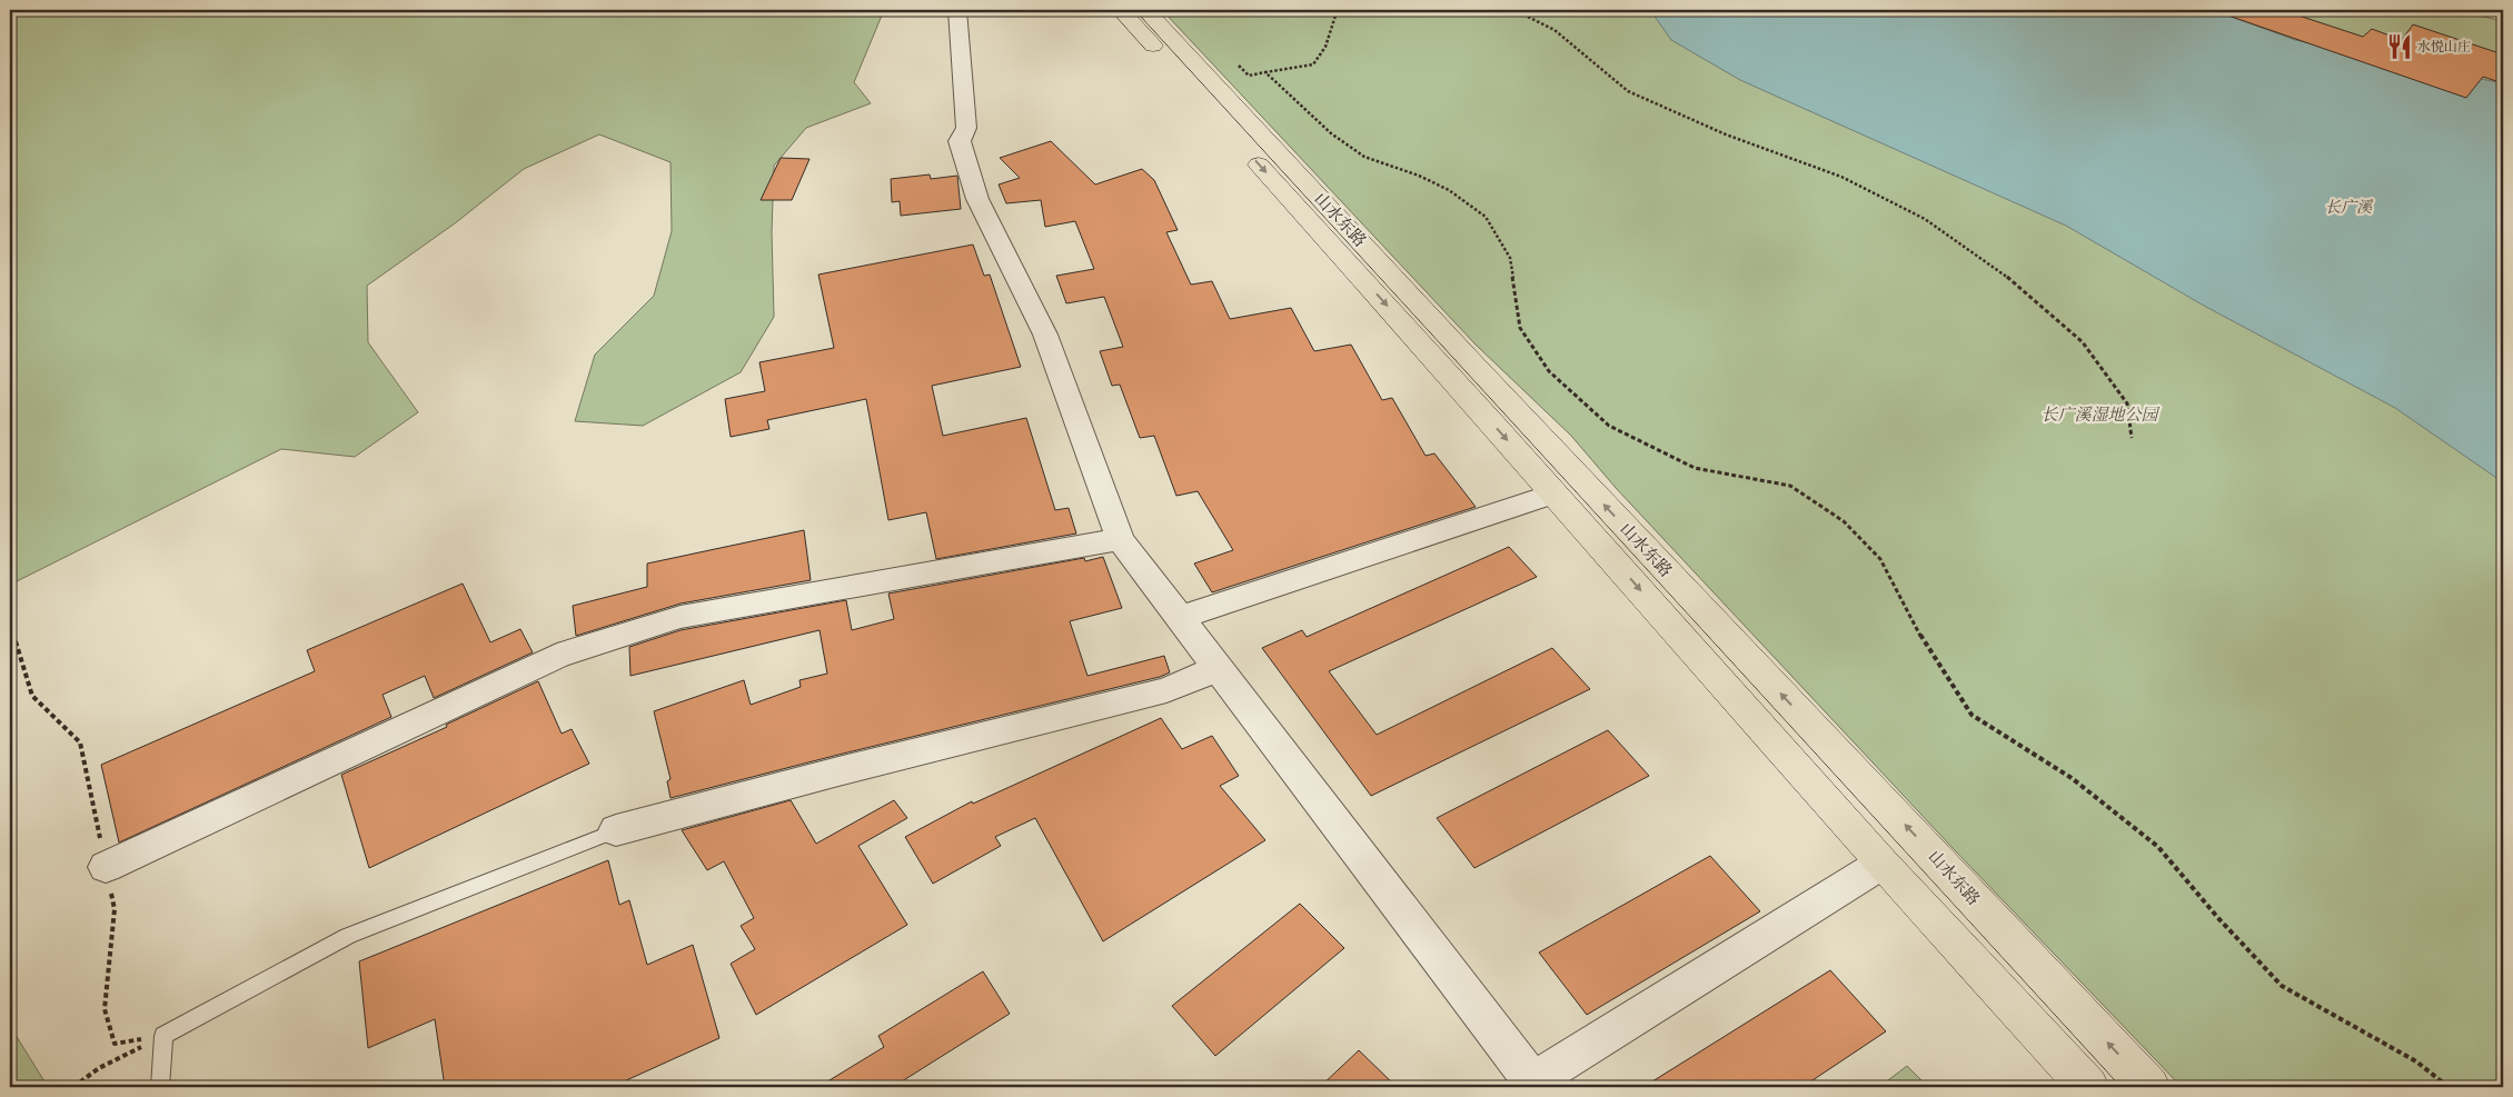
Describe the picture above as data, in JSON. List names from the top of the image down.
{
  "streets": {
    "highway": ["山水东路"]
  },
  "water": ["长广溪"],
  "parks": ["长广溪湿地公园"],
  "places": {
    "restaurant": ["水悦山庄"]
  }
}
